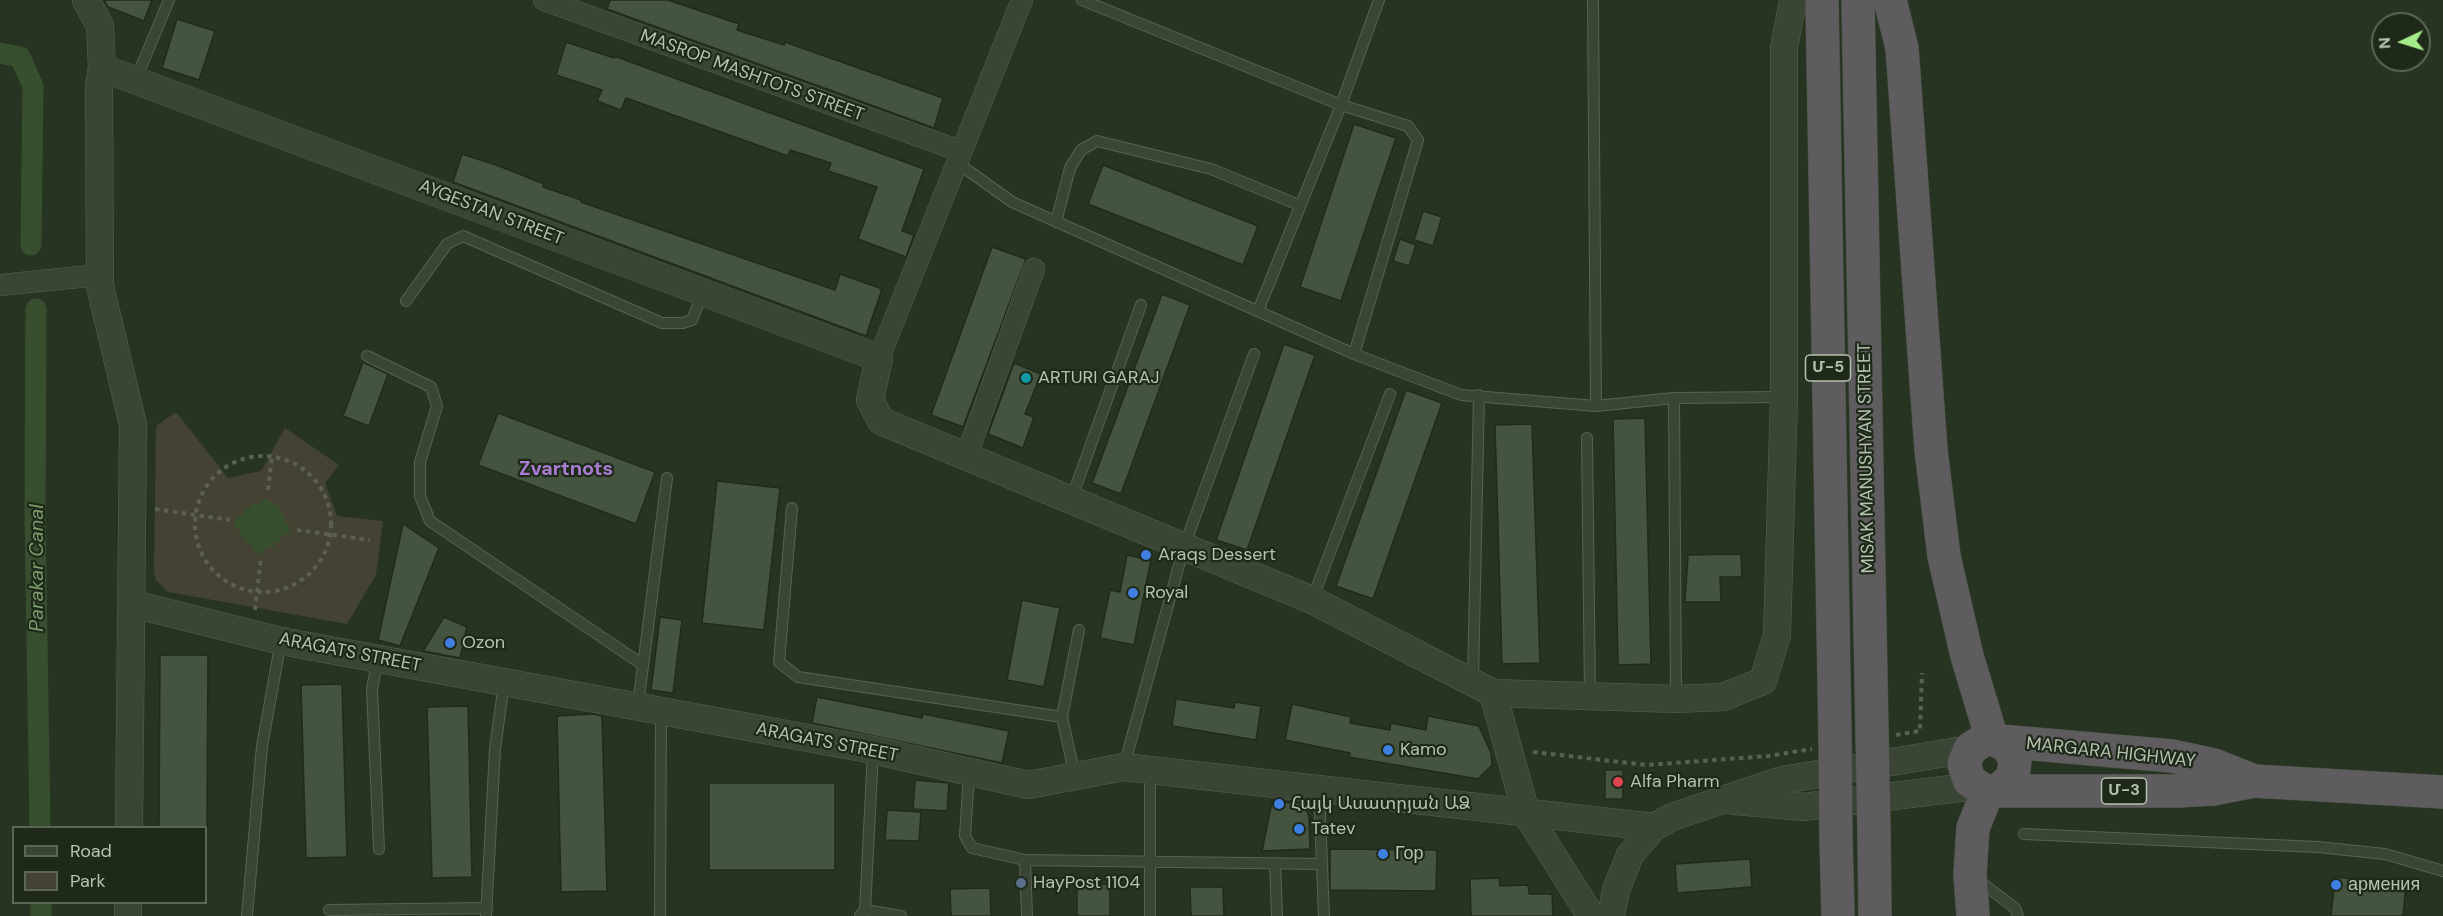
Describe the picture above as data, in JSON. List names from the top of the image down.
{
  "streets": {
    "highway": [
      "Մ-5",
      "MISAK MANUSHYAN STREET",
      "MARGARA HIGHWAY",
      "Մ-3"
    ],
    "street": ["MASROP MASHTOTS STREET", "AYGESTAN STREET", "ARAGATS STREET"]
  },
  "crossings": [
    ["ARAGATS STREET", "MARGARA HIGHWAY"]
  ],
  "districts": ["Zvartnots"],
  "water": ["Parakar Canal"],
  "places": [
    "ARTURI GARAJ",
    "Araqs Dessert",
    "Royal",
    "Ozon",
    "Kamo",
    "Alfa Pharm",
    "Հայկ Ասատրյան ԱՁ",
    "Tatev",
    "Гор",
    "HayPost 1104",
    "армения"
  ],
  "legend": ["Road", "Park"],
  "north": "left"
}
